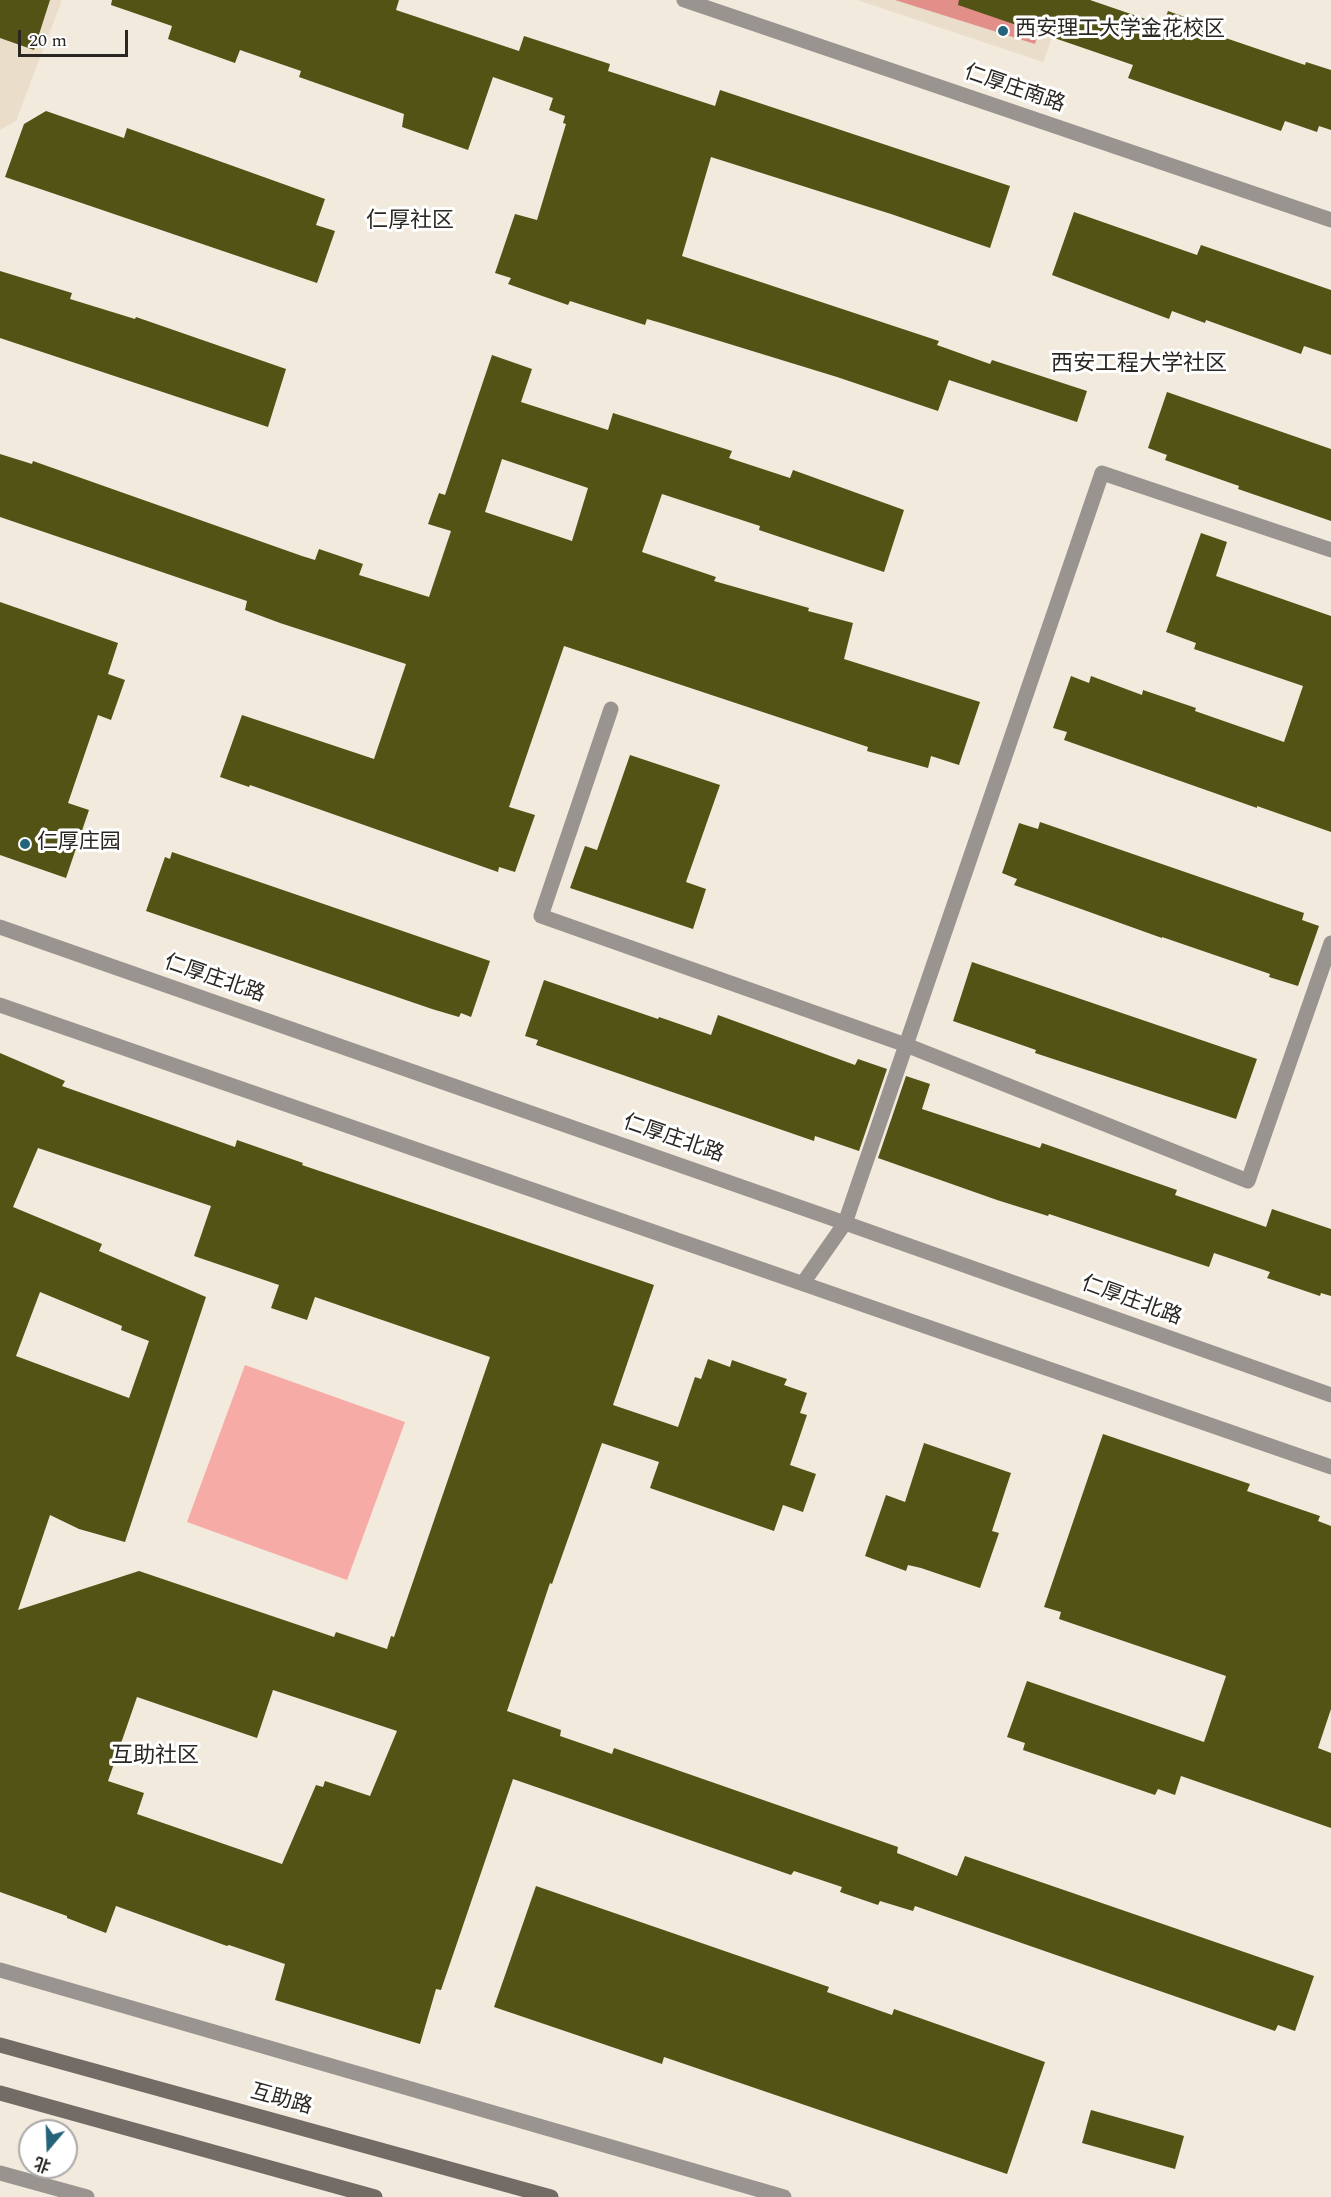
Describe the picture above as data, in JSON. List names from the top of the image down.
{
  "streets": {
    "main road": ["互助路"],
    "street": ["仁厚庄南路", "仁厚庄北路"]
  },
  "districts": ["仁厚社区", "西安工程大学社区", "互助社区"],
  "places": ["西安理工大学金花校区", "仁厚庄园"],
  "scale_bar": "20 m",
  "north": "bottom"
}
